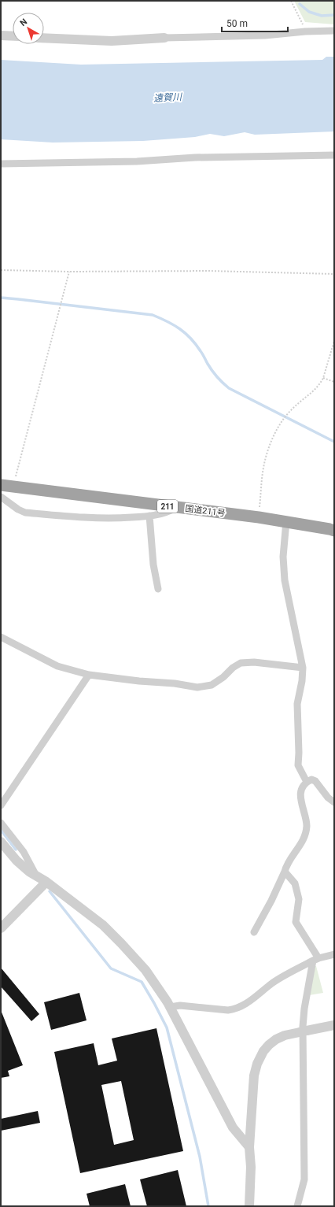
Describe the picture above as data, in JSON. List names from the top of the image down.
{
  "streets": {
    "highway": ["211", "国道211号"]
  },
  "water": ["遠賀川"],
  "scale_bar": "50 m",
  "north": "top left"
}
